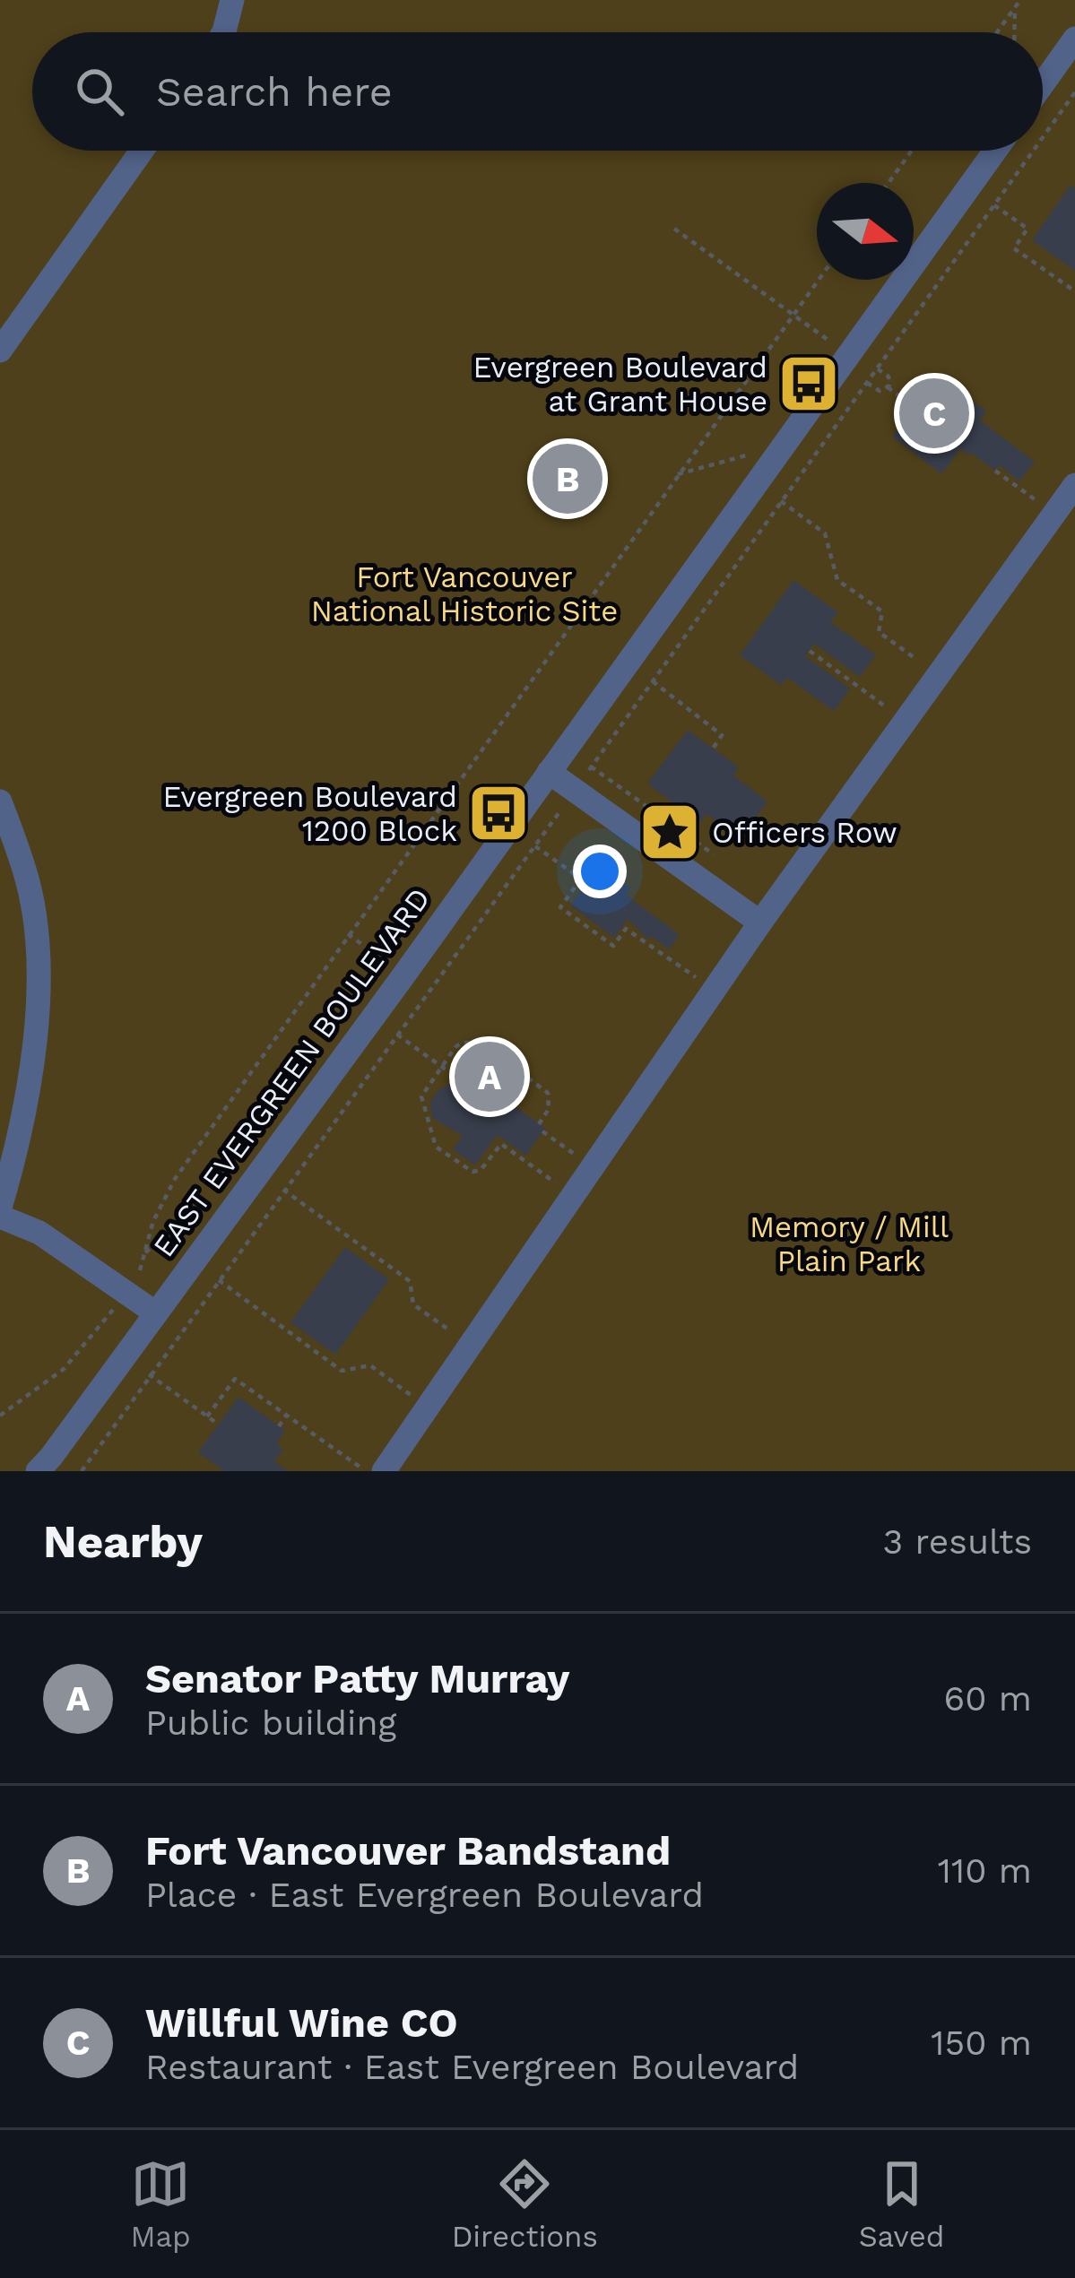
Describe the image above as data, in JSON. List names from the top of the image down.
{
  "streets": {
    "street": ["EAST EVERGREEN BOULEVARD"]
  },
  "parks": ["Fort Vancouver National Historic Site", "Memory / Mill Plain Park"],
  "places": {
    "bus stop": ["Evergreen Boulevard at Grant House", "Evergreen Boulevard 1200 Block"],
    "place": ["Officers Row"]
  },
  "north": "right",
  "page": {
    "search": "Search here",
    "pins": ["C", "B", "A"],
    "heading": ["Nearby", "3 results"],
    "list": [
      {
        "mark": "A",
        "name": "Senator Patty Murray",
        "note": "Public building",
        "value": "60 m"
      },
      {
        "mark": "B",
        "name": "Fort Vancouver Bandstand",
        "note": "Place · East Evergreen Boulevard",
        "value": "110 m"
      },
      {
        "mark": "C",
        "name": "Willful Wine CO",
        "note": "Restaurant · East Evergreen Boulevard",
        "value": "150 m"
      }
    ],
    "nav": ["Map", "Directions", "Saved"]
  }
}
